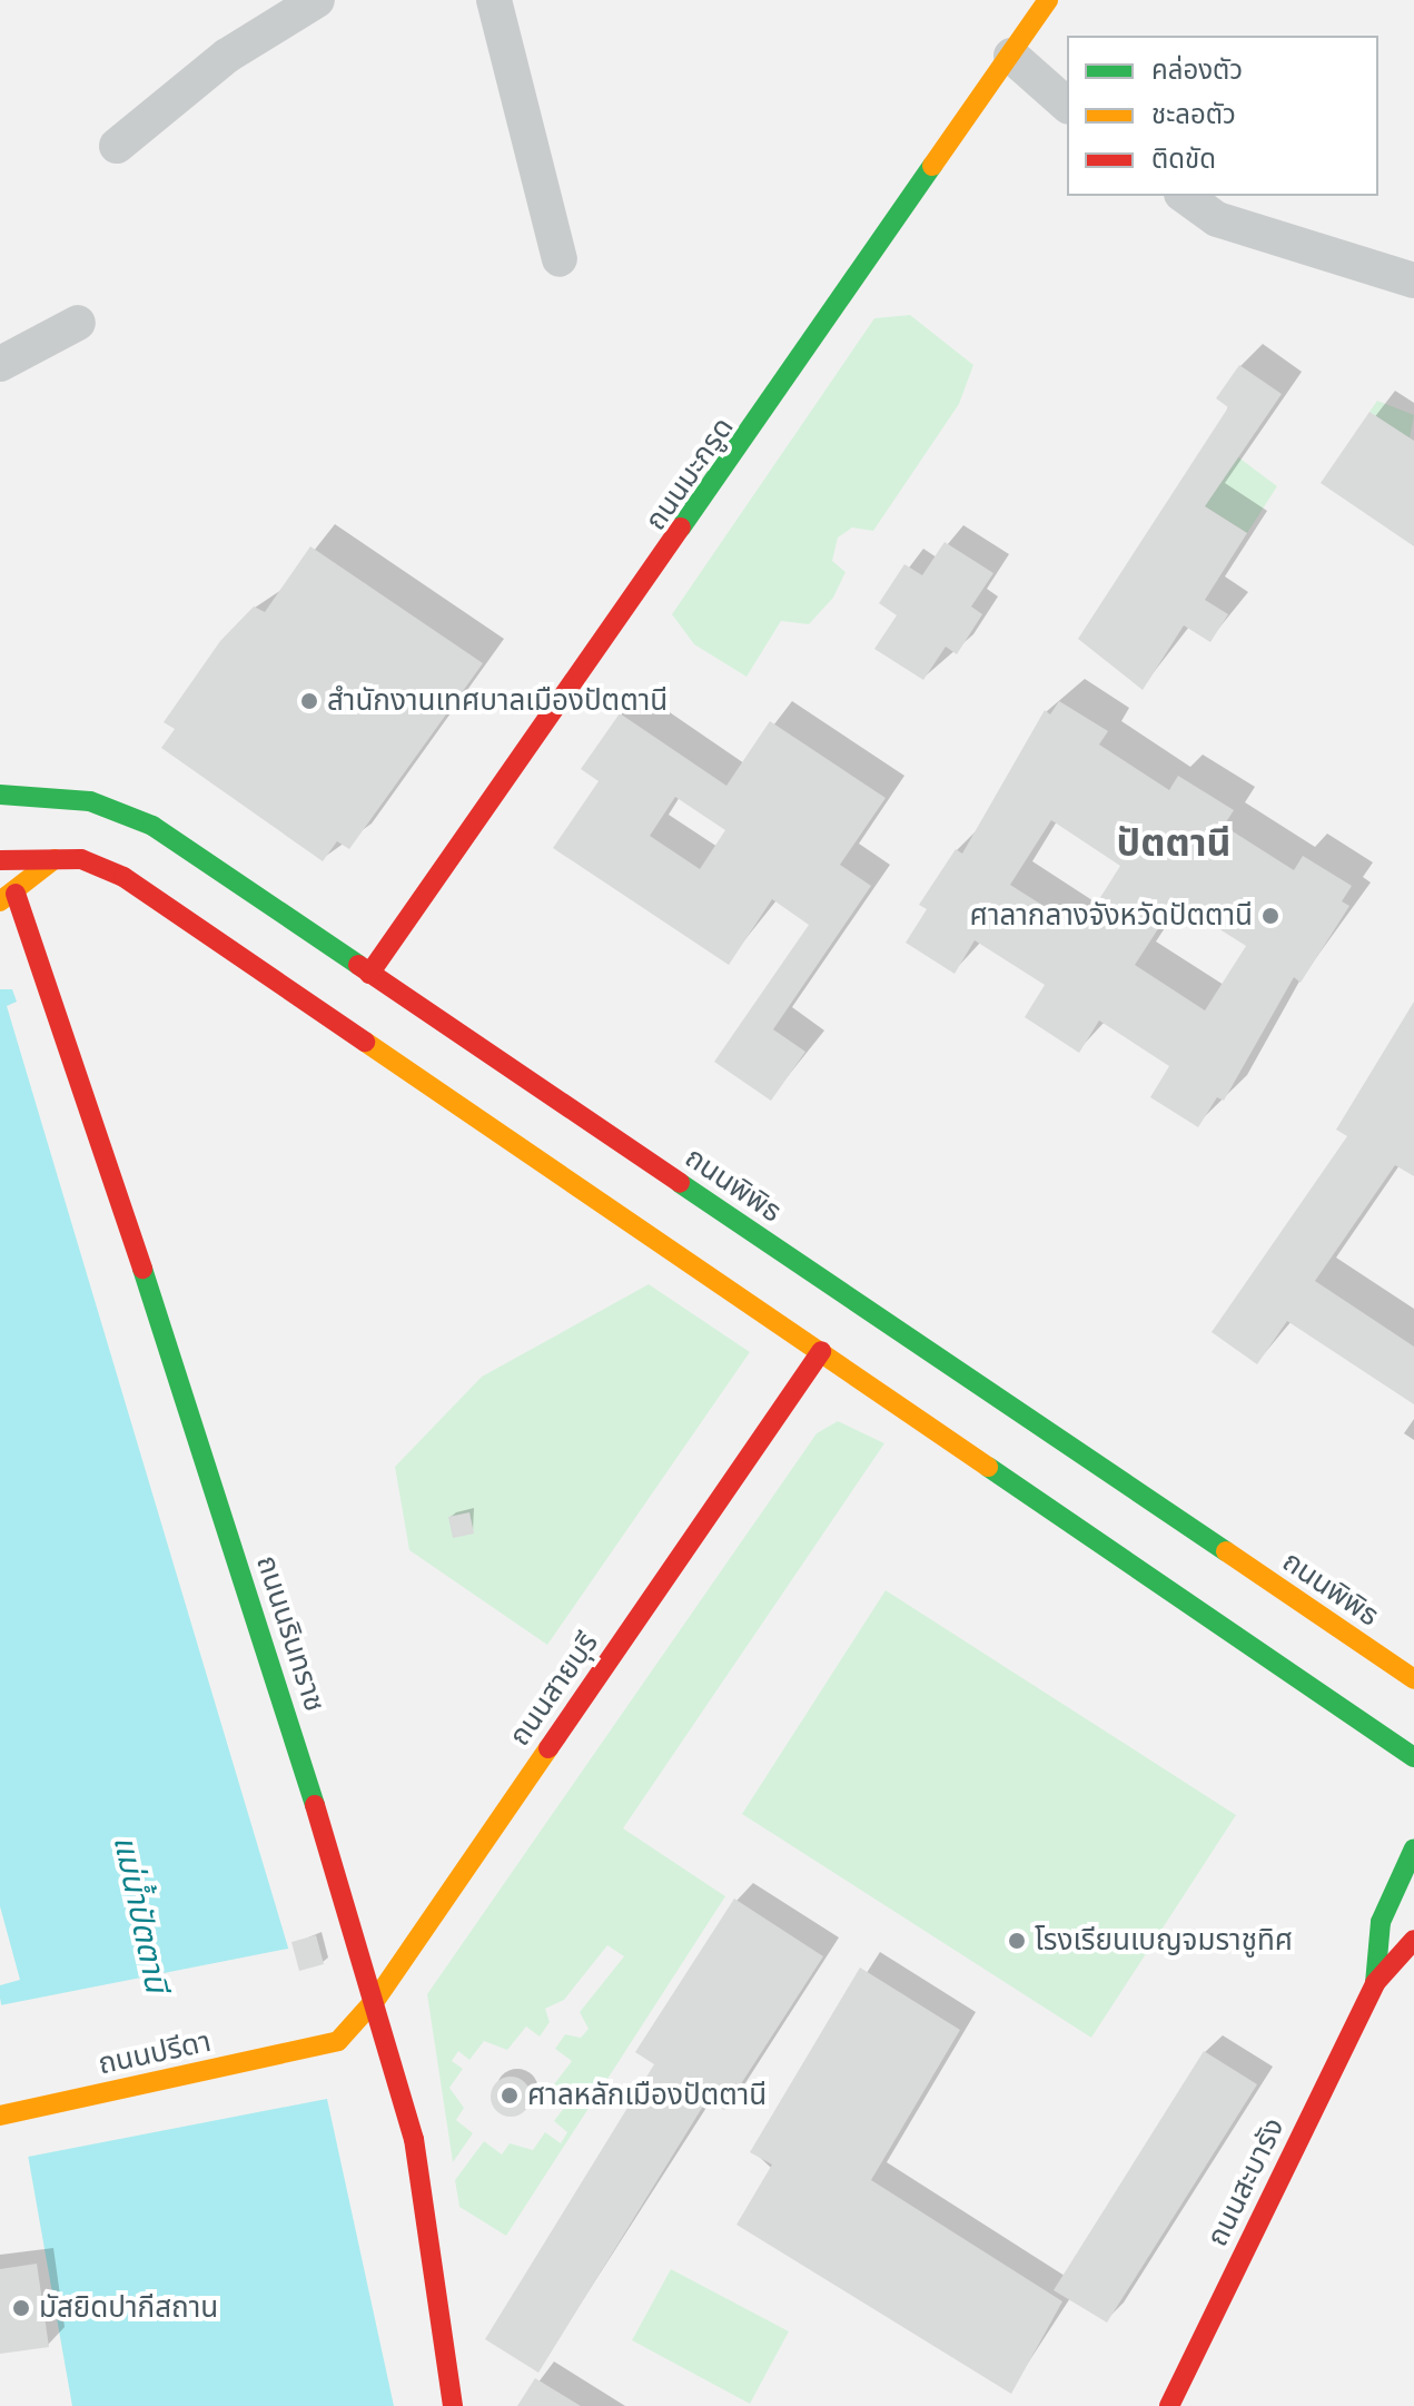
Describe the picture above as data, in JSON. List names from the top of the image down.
{
  "streets": {
    "street": [
      "ถนนมะกรูด",
      "ถนนพิพิธ",
      "ถนนนรินทราช",
      "ถนนสายบุรี",
      "ถนนปรีดา",
      "ถนนสะบารัง"
    ]
  },
  "crossings": [
    ["ถนนมะกรูด", "ถนนพิพิธ"],
    ["ถนนนรินทราช", "ถนนสายบุรี"],
    ["ถนนสายบุรี", "ถนนปรีดา"]
  ],
  "districts": ["ปัตตานี"],
  "water": ["แม่น้ำปัตตานี"],
  "places": [
    "สำนักงานเทศบาลเมืองปัตตานี",
    "ศาลากลางจังหวัดปัตตานี",
    "โรงเรียนเบญจมราชูทิศ",
    "ศาลหลักเมืองปัตตานี",
    "มัสยิดปากีสถาน"
  ],
  "legend": ["คล่องตัว", "ชะลอตัว", "ติดขัด"]
}
